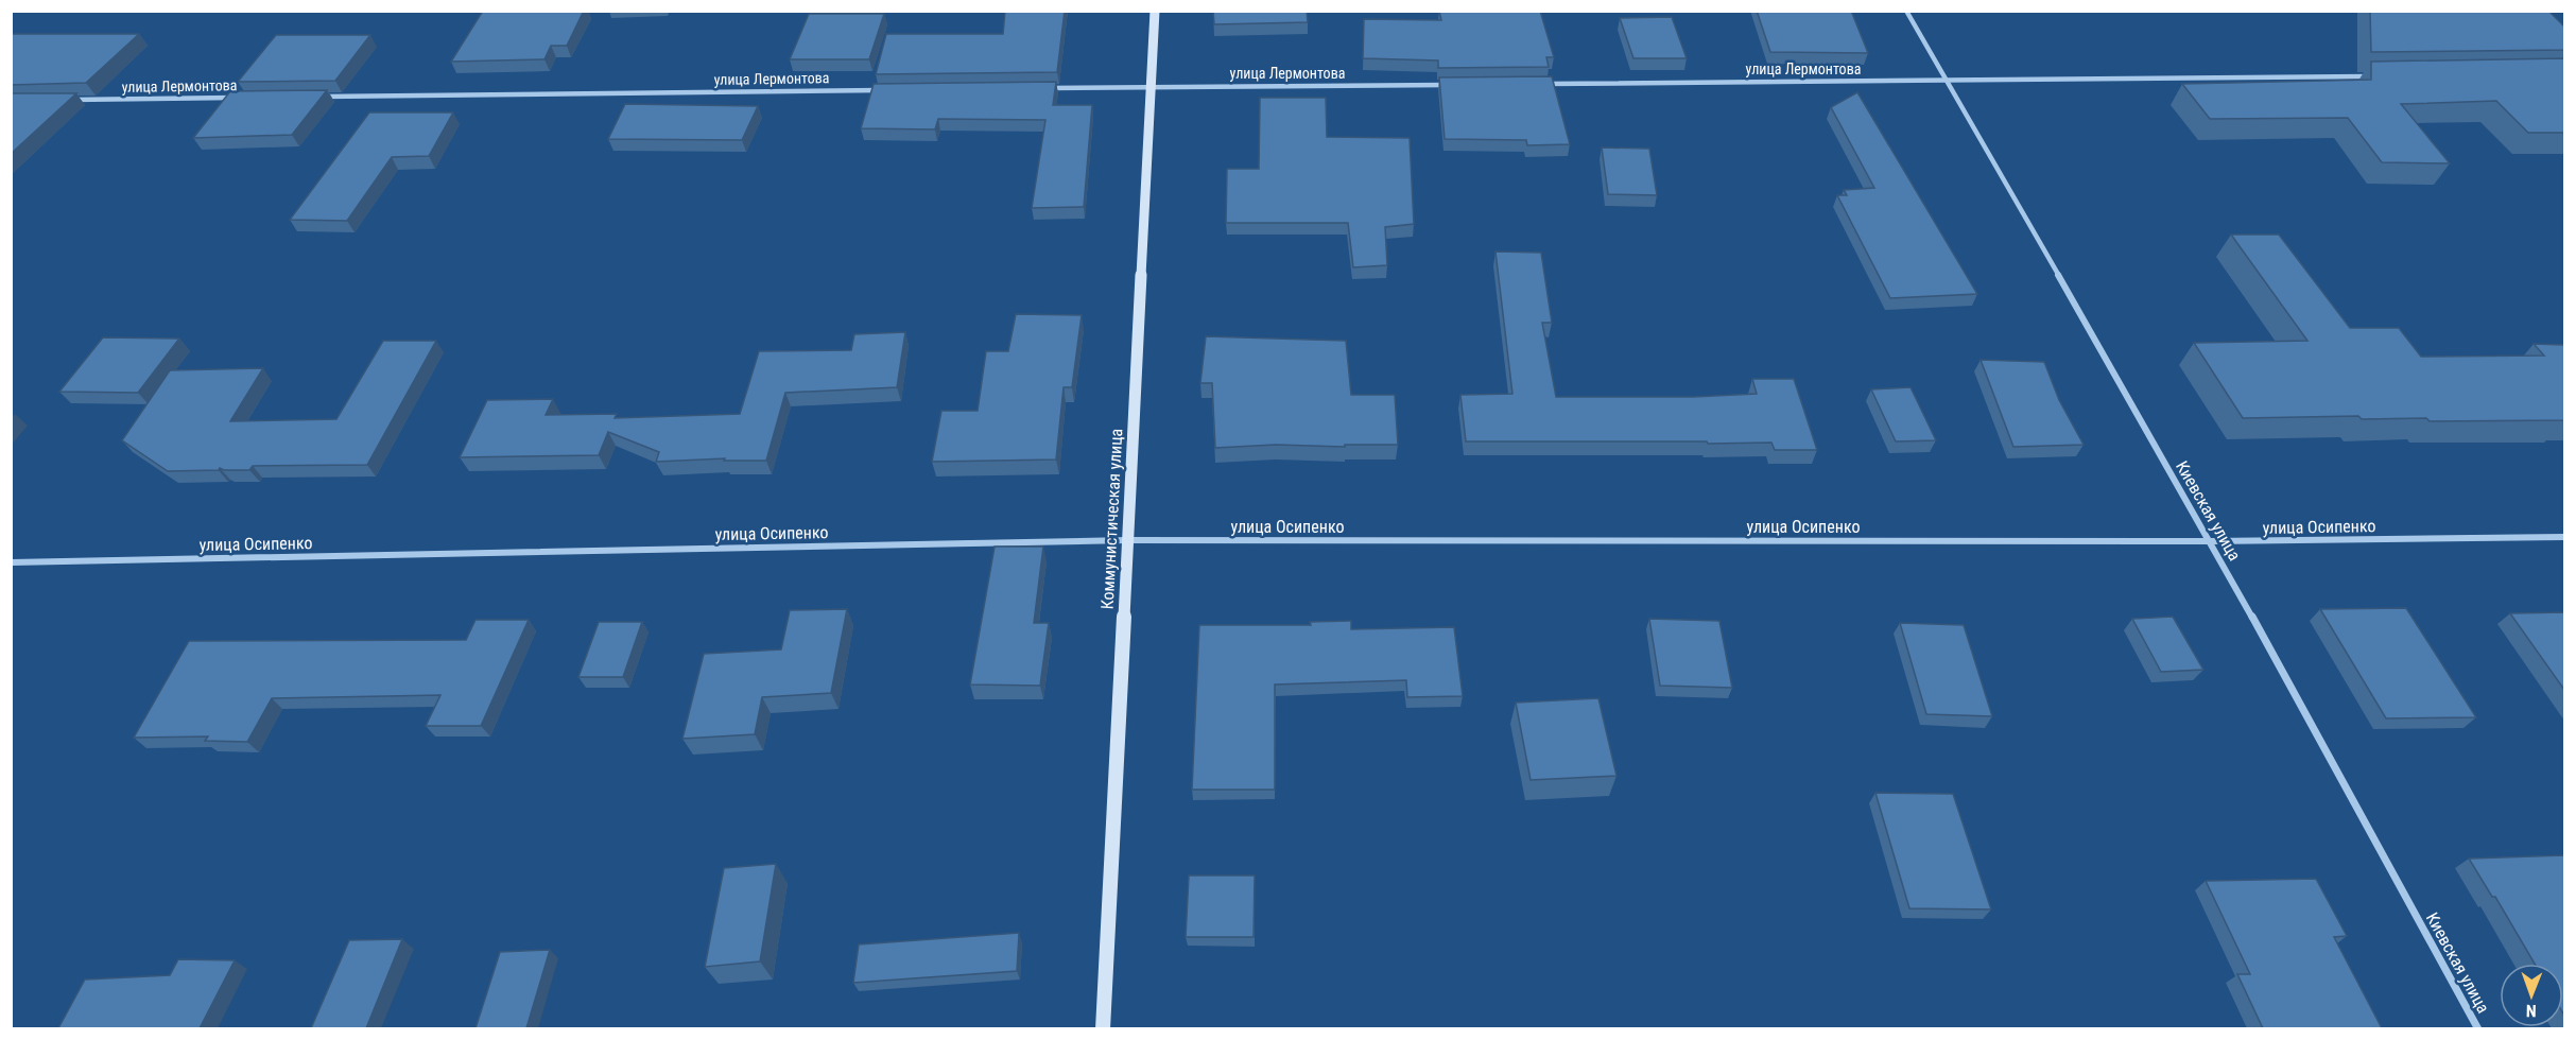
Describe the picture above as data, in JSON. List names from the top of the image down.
{
  "streets": {
    "street": [
      "улица Лермонтова",
      "Киевская улица",
      "Коммунистическая улица",
      "улица Осипенко"
    ]
  },
  "crossings": [
    ["улица Лермонтова", "Киевская улица"],
    ["улица Лермонтова", "Коммунистическая улица"],
    ["Киевская улица", "улица Осипенко"],
    ["Коммунистическая улица", "улица Осипенко"]
  ],
  "north": "bottom"
}
